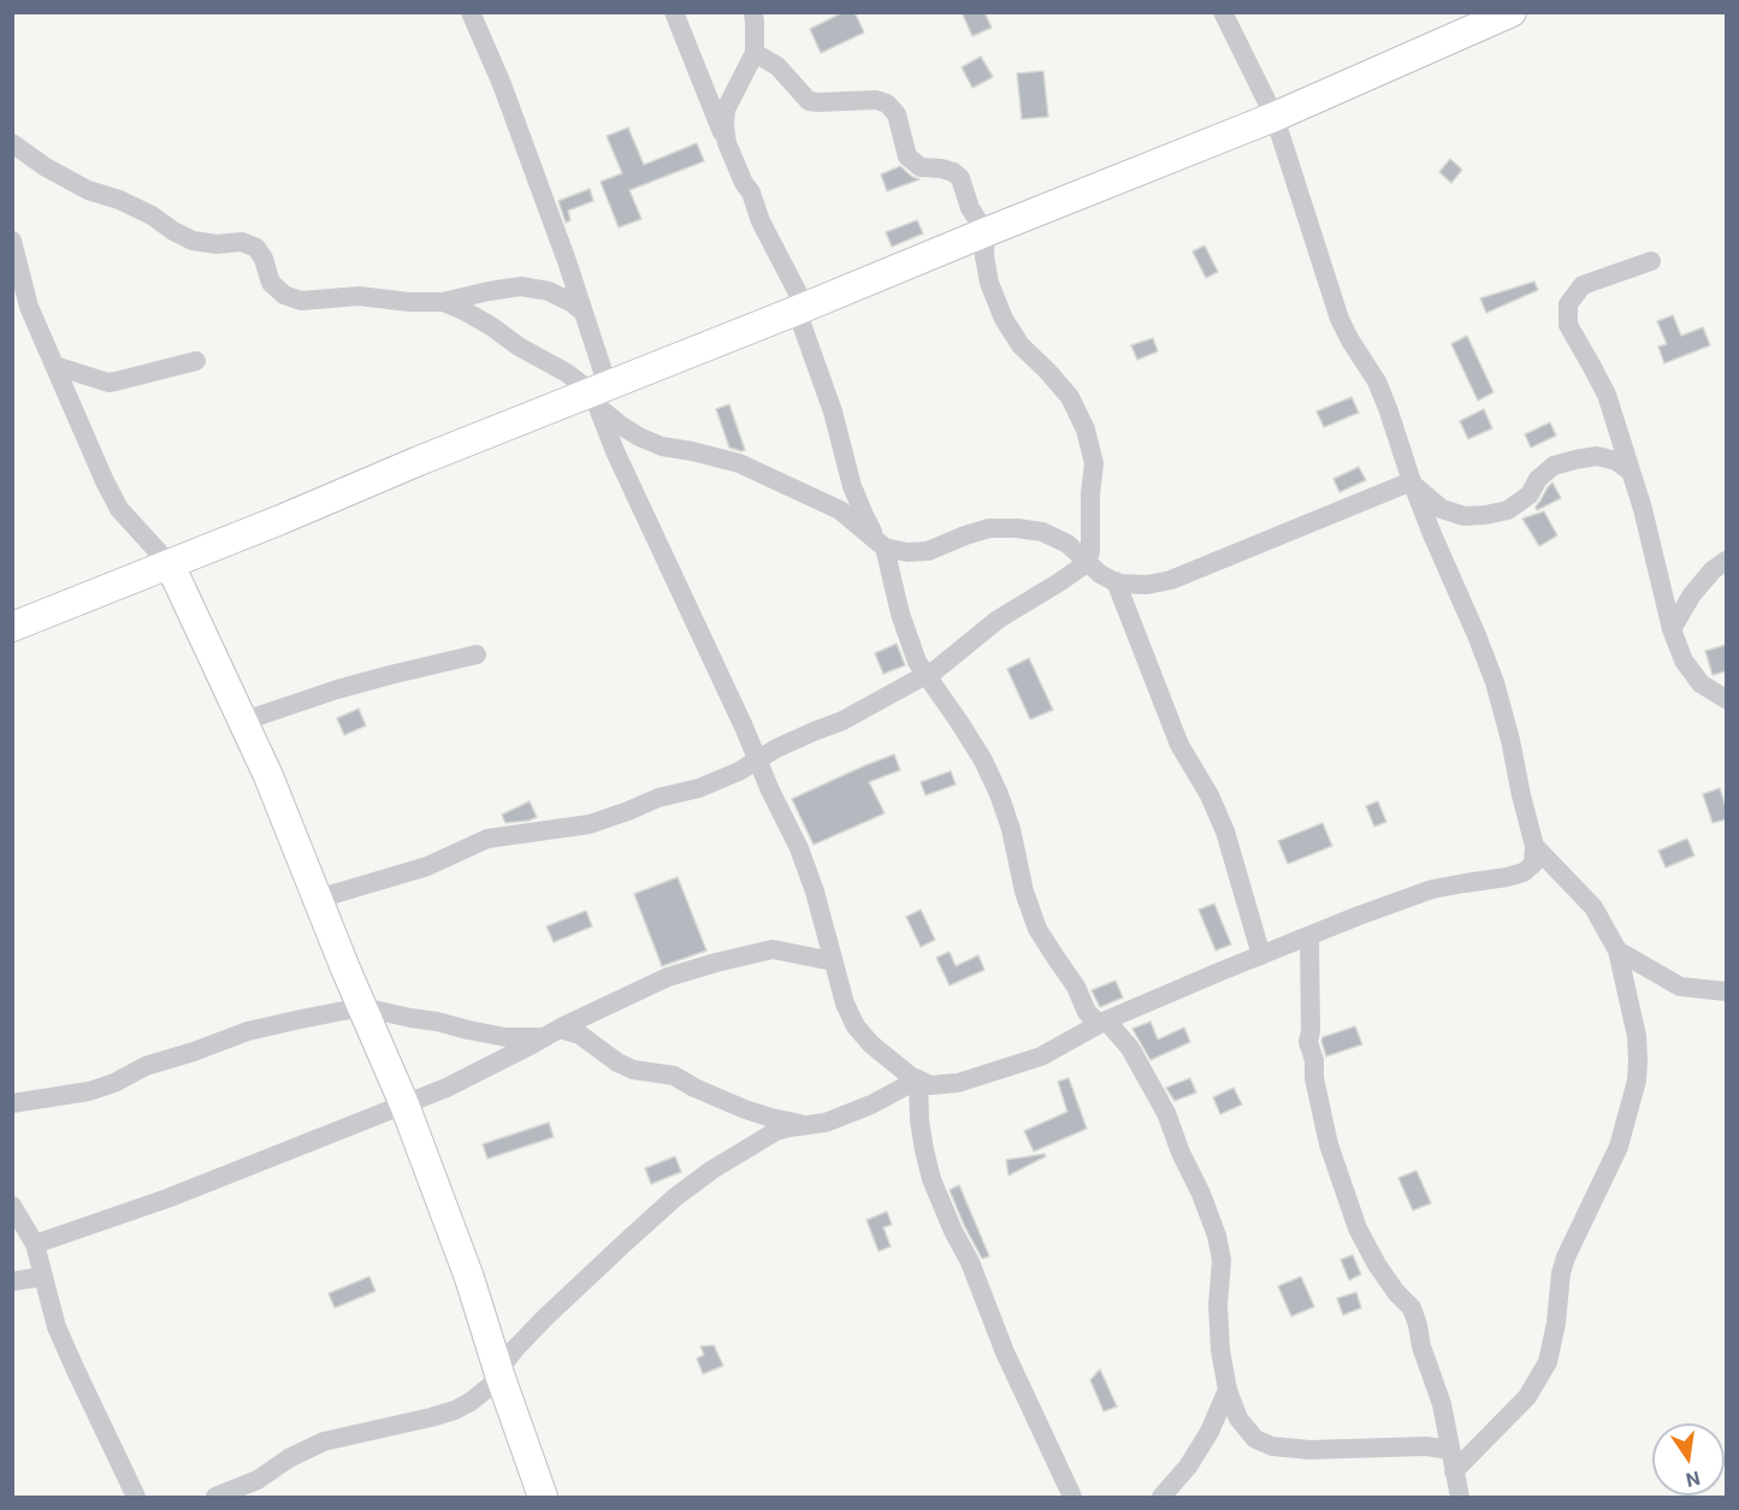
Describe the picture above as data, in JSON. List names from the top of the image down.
{
  "north": "bottom"
}
